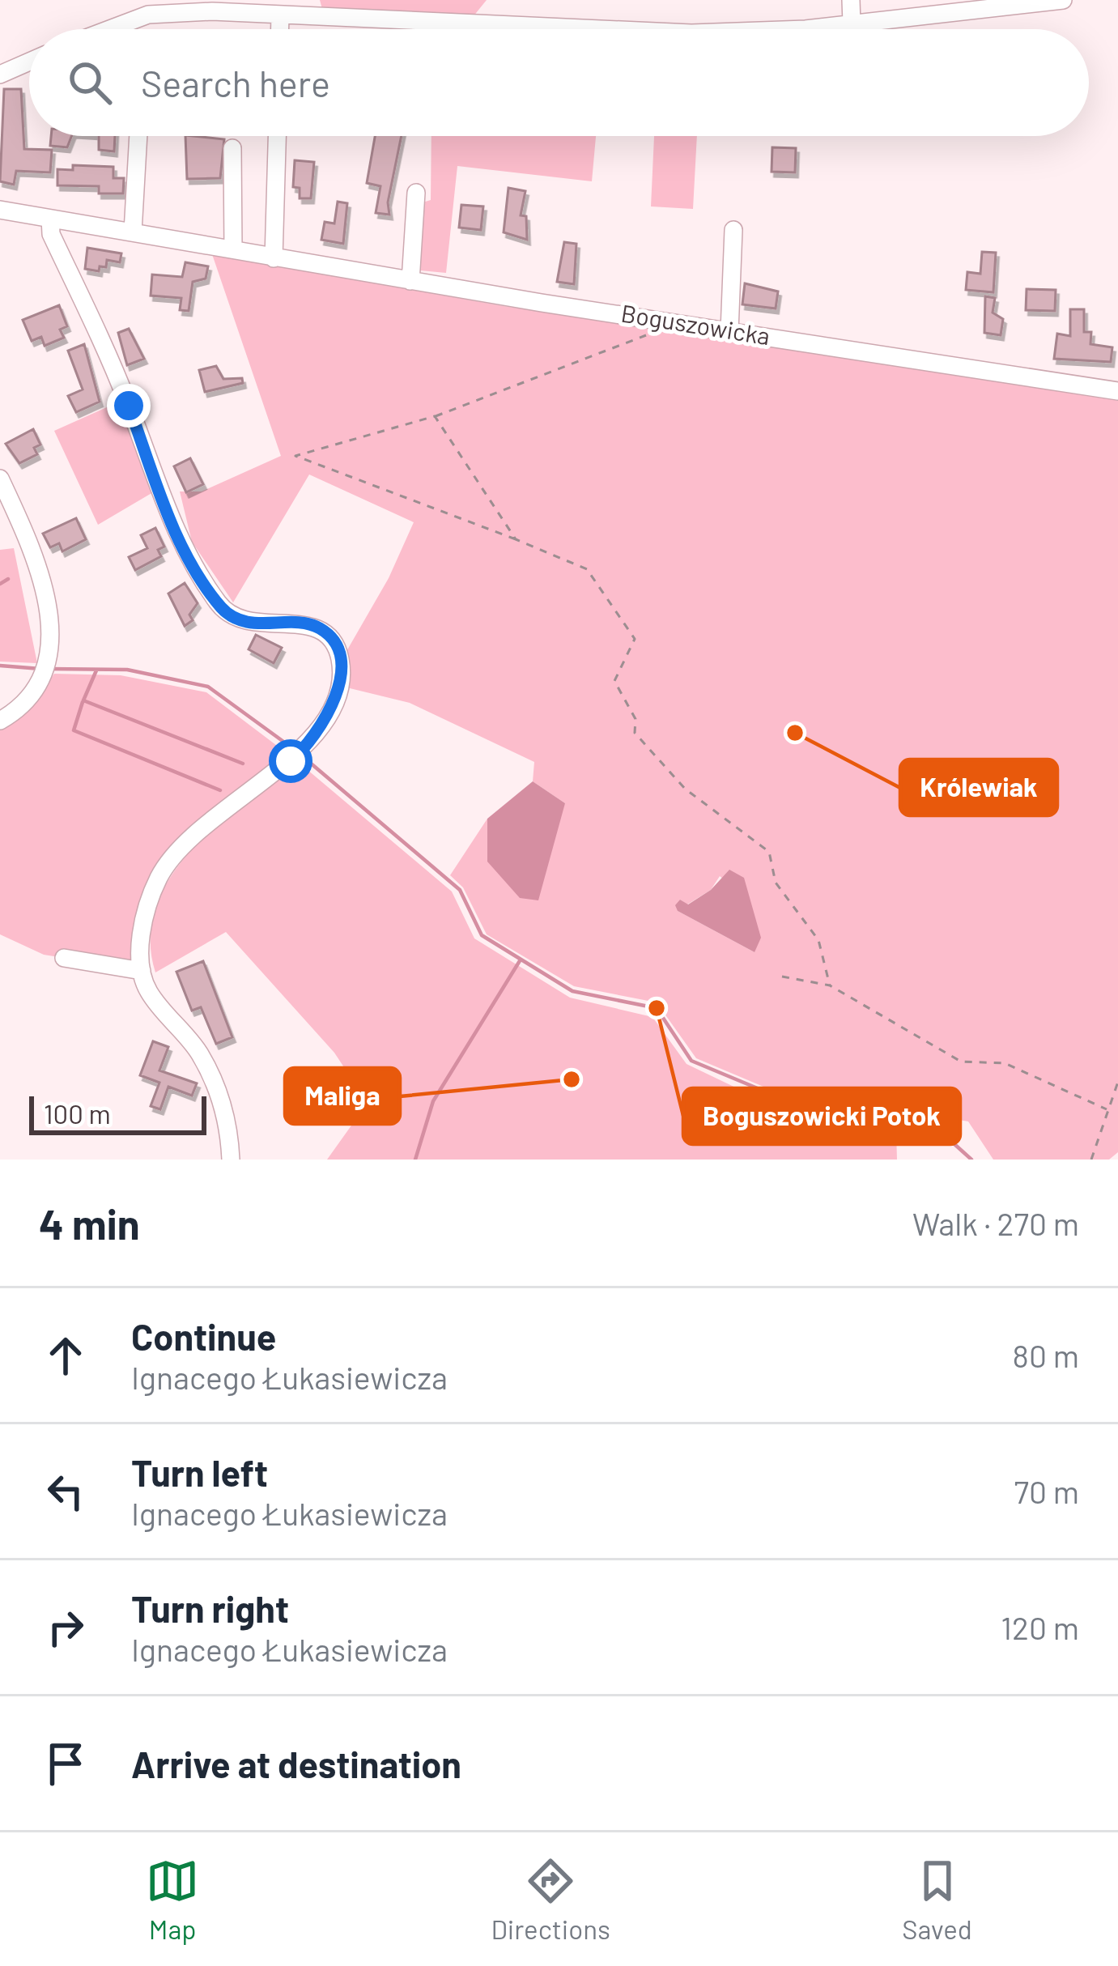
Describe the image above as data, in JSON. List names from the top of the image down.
{
  "streets": {
    "street": ["Boguszowicka"]
  },
  "places": ["Królewiak", "Boguszowicki Potok", "Maliga"],
  "scale_bar": "100 m",
  "page": {
    "search": "Search here",
    "scale": "100 m",
    "heading": ["4 min", "Walk · 270 m"],
    "list": [
      ["Continue", "Ignacego Łukasiewicza", "80 m"],
      ["Turn left", "Ignacego Łukasiewicza", "70 m"],
      ["Turn right", "Ignacego Łukasiewicza", "120 m"],
      "Arrive at destination"
    ],
    "nav": ["Map", "Directions", "Saved"]
  }
}
